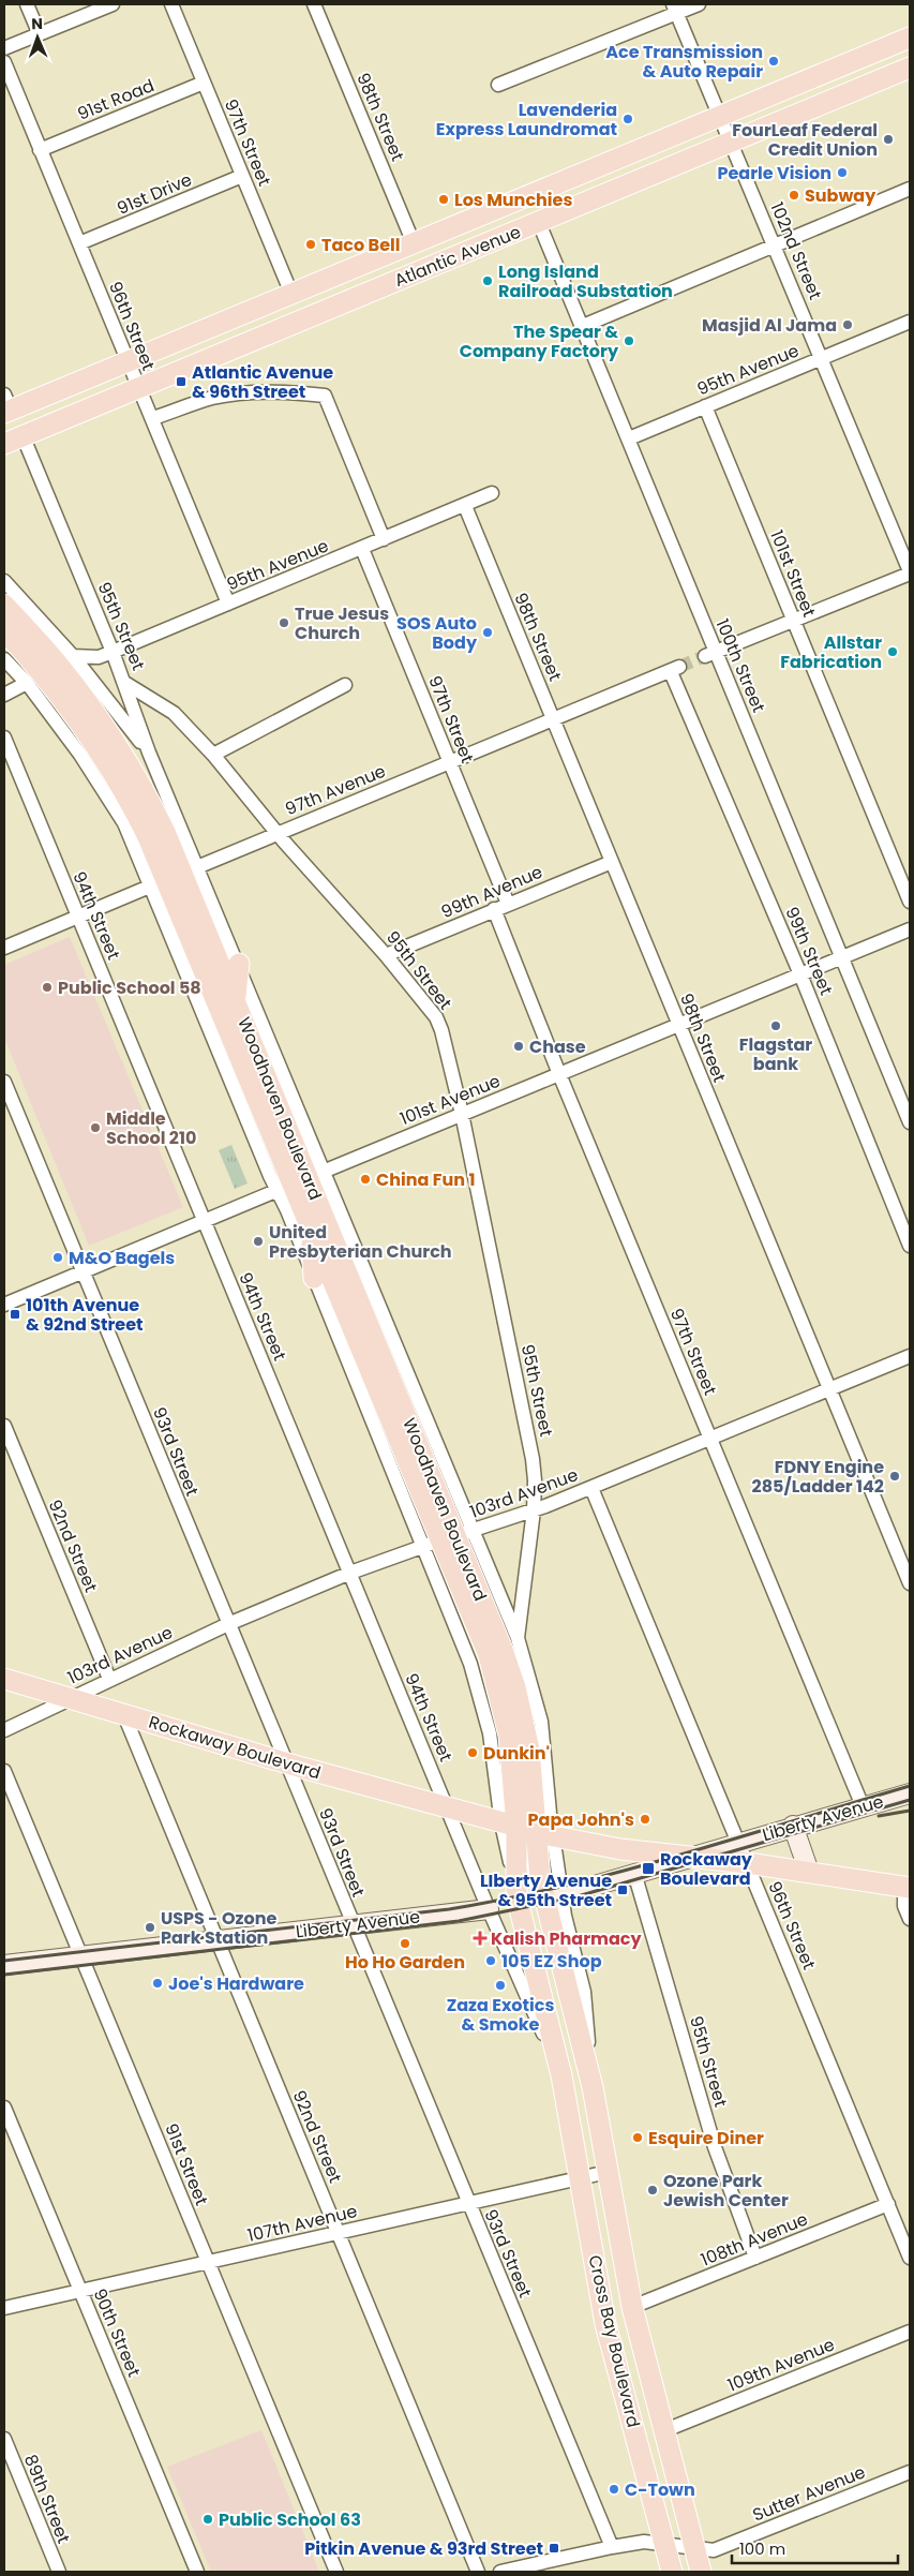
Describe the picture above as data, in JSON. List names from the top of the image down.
{
  "streets": {
    "main road": [
      "Atlantic Avenue",
      "Woodhaven Boulevard",
      "Rockaway Boulevard",
      "Cross Bay Boulevard"
    ],
    "street": [
      "91st Road",
      "98th Street",
      "97th Street",
      "91st Drive",
      "102nd Street",
      "96th Street",
      "95th Avenue",
      "101st Street",
      "95th Street",
      "100th Street",
      "97th Avenue",
      "99th Avenue",
      "94th Street",
      "99th Street",
      "101st Avenue",
      "93rd Street",
      "103rd Avenue",
      "92nd Street",
      "Liberty Avenue",
      "91st Street",
      "107th Avenue",
      "108th Avenue",
      "90th Street",
      "109th Avenue",
      "Sutter Avenue",
      "89th Street"
    ]
  },
  "crossings": [
    ["91st Road", "97th Street"],
    ["91st Road", "96th Street"],
    ["98th Street", "Atlantic Avenue"],
    ["98th Street", "95th Avenue"],
    ["98th Street", "97th Avenue"],
    ["98th Street", "99th Avenue"],
    ["98th Street", "101st Avenue"],
    ["98th Street", "103rd Avenue"],
    ["97th Street", "91st Drive"],
    ["97th Street", "Atlantic Avenue"],
    ["97th Street", "95th Avenue"],
    ["97th Street", "97th Avenue"],
    ["97th Street", "99th Avenue"],
    ["97th Street", "101st Avenue"],
    ["97th Street", "103rd Avenue"],
    ["97th Street", "Liberty Avenue"],
    ["91st Drive", "96th Street"],
    ["102nd Street", "Atlantic Avenue"],
    ["102nd Street", "95th Avenue"],
    ["Atlantic Avenue", "96th Street"],
    ["Atlantic Avenue", "95th Street"],
    ["Atlantic Avenue", "100th Street"],
    ["96th Street", "95th Avenue"],
    ["96th Street", "103rd Avenue"],
    ["96th Street", "Rockaway Boulevard"],
    ["96th Street", "Liberty Avenue"],
    ["96th Street", "108th Avenue"],
    ["95th Avenue", "101st Street"],
    ["95th Avenue", "95th Street"],
    ["95th Avenue", "100th Street"],
    ["95th Avenue", "Woodhaven Boulevard"],
    ["95th Street", "97th Avenue"],
    ["95th Street", "99th Avenue"],
    ["95th Street", "101st Avenue"],
    ["95th Street", "Woodhaven Boulevard"],
    ["95th Street", "103rd Avenue"],
    ["95th Street", "Liberty Avenue"],
    ["95th Street", "108th Avenue"],
    ["100th Street", "101st Avenue"],
    ["97th Avenue", "94th Street"],
    ["97th Avenue", "99th Street"],
    ["97th Avenue", "Woodhaven Boulevard"],
    ["94th Street", "101st Avenue"],
    ["94th Street", "103rd Avenue"],
    ["94th Street", "Rockaway Boulevard"],
    ["94th Street", "Liberty Avenue"],
    ["94th Street", "Cross Bay Boulevard"],
    ["99th Street", "101st Avenue"],
    ["101st Avenue", "Woodhaven Boulevard"],
    ["101st Avenue", "93rd Street"],
    ["Woodhaven Boulevard", "103rd Avenue"],
    ["Woodhaven Boulevard", "Rockaway Boulevard"],
    ["Woodhaven Boulevard", "Cross Bay Boulevard"],
    ["93rd Street", "103rd Avenue"],
    ["93rd Street", "Rockaway Boulevard"],
    ["93rd Street", "Liberty Avenue"],
    ["93rd Street", "107th Avenue"],
    ["93rd Street", "Sutter Avenue"],
    ["103rd Avenue", "92nd Street"],
    ["103rd Avenue", "Rockaway Boulevard"],
    ["92nd Street", "Rockaway Boulevard"],
    ["92nd Street", "Liberty Avenue"],
    ["92nd Street", "107th Avenue"],
    ["Rockaway Boulevard", "Liberty Avenue"],
    ["Rockaway Boulevard", "Cross Bay Boulevard"],
    ["Liberty Avenue", "91st Street"],
    ["Liberty Avenue", "Cross Bay Boulevard"],
    ["91st Street", "107th Avenue"],
    ["107th Avenue", "90th Street"],
    ["107th Avenue", "Cross Bay Boulevard"],
    ["108th Avenue", "Cross Bay Boulevard"],
    ["Cross Bay Boulevard", "109th Avenue"],
    ["Cross Bay Boulevard", "Sutter Avenue"]
  ],
  "places": {
    "other": [
      "Ace Transmission & Auto Repair",
      "Lavenderia Express Laundromat",
      "FourLeaf Federal Credit Union",
      "Pearle Vision",
      "Subway",
      "Los Munchies",
      "Taco Bell",
      "Long Island Railroad Substation",
      "Masjid Al Jama",
      "The Spear & Company Factory",
      "True Jesus Church",
      "SOS Auto Body",
      "Allstar Fabrication",
      "Public School 58",
      "Flagstar bank",
      "Chase",
      "Middle School 210",
      "China Fun 1",
      "United Presbyterian Church",
      "M&O Bagels",
      "FDNY Engine 285/Ladder 142",
      "Dunkin'",
      "Papa John's",
      "USPS - Ozone Park Station",
      "Ho Ho Garden",
      "105 EZ Shop",
      "Joe's Hardware",
      "Zaza Exotics & Smoke",
      "Esquire Diner",
      "Ozone Park Jewish Center",
      "C-Town",
      "Public School 63"
    ],
    "transit": [
      "Atlantic Avenue & 96th Street",
      "101th Avenue & 92nd Street",
      "Rockaway Boulevard",
      "LIberty Avenue & 95th Street",
      "Pitkin Avenue & 93rd Street"
    ],
    "health": ["Kalish Pharmacy"]
  },
  "scale_bar": "100 m",
  "north": "top"
}
